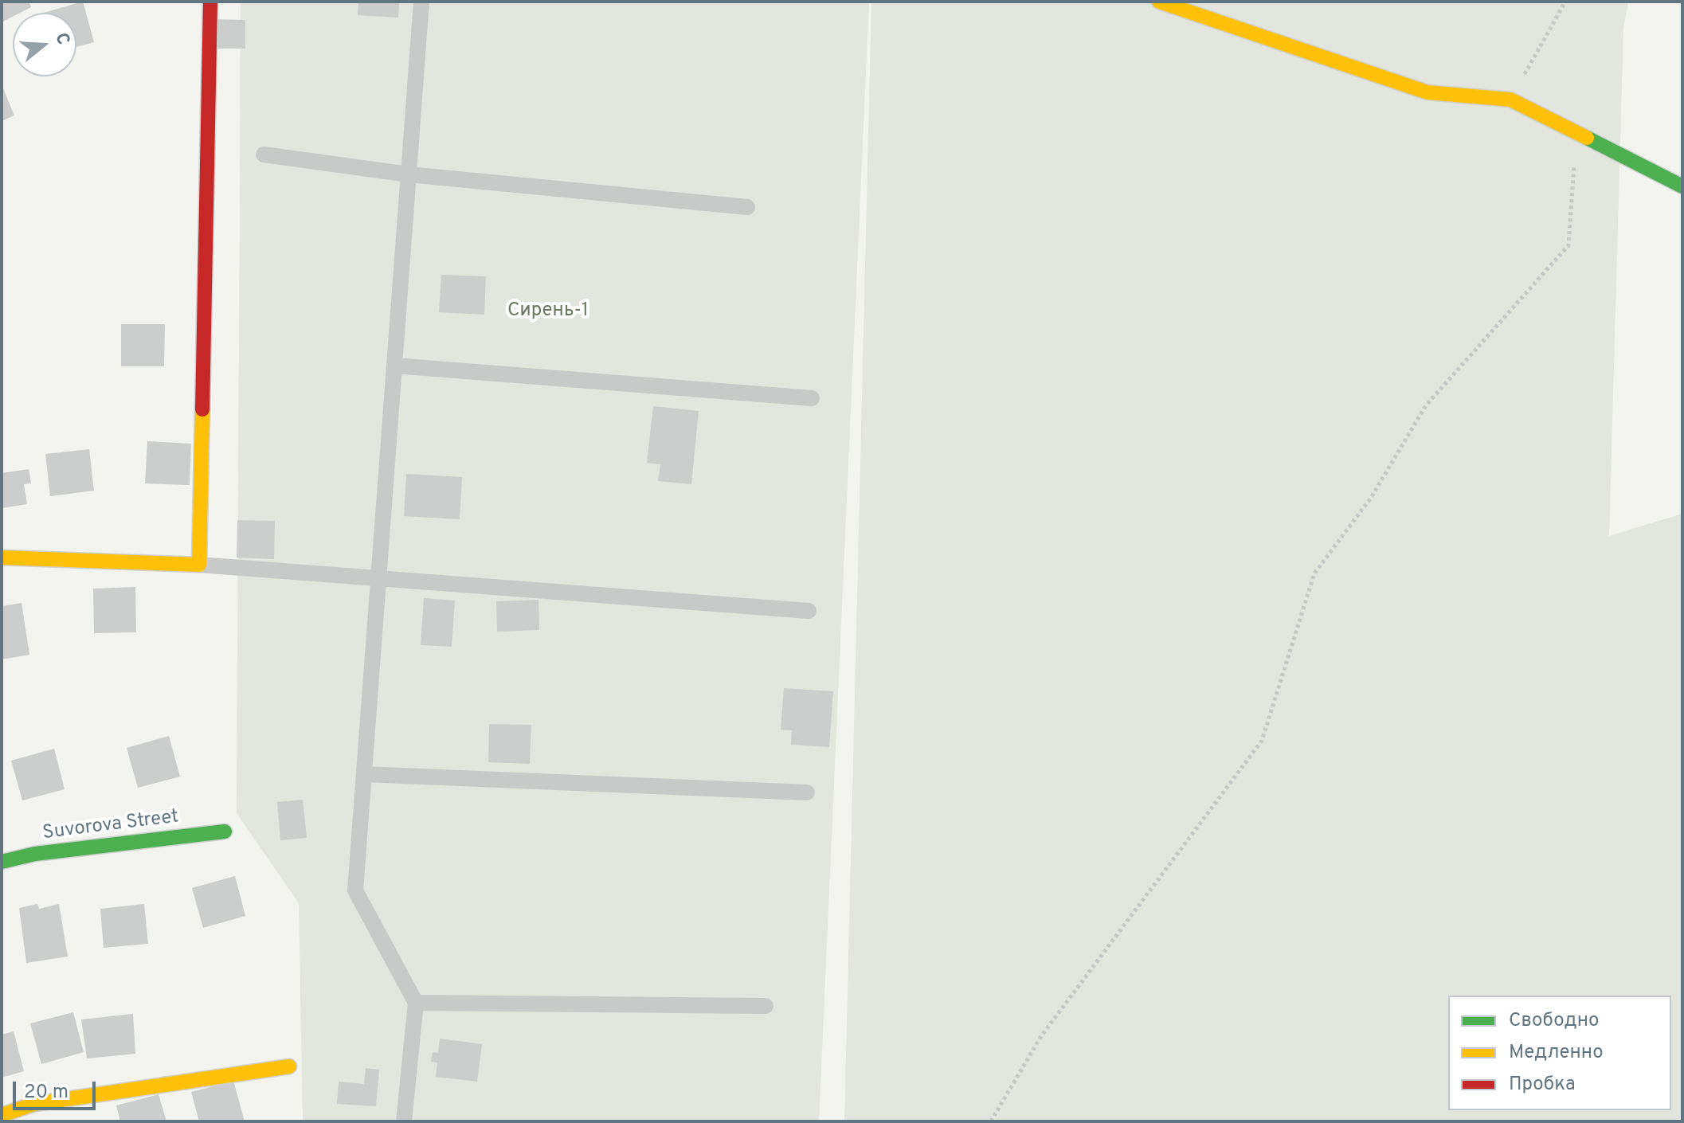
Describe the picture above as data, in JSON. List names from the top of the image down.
{
  "streets": {
    "street": ["Suvorova Street"]
  },
  "parks": ["Сирень-1"],
  "legend": ["Свободно", "Медленно", "Пробка"],
  "scale_bar": "20 m",
  "north": "right"
}
